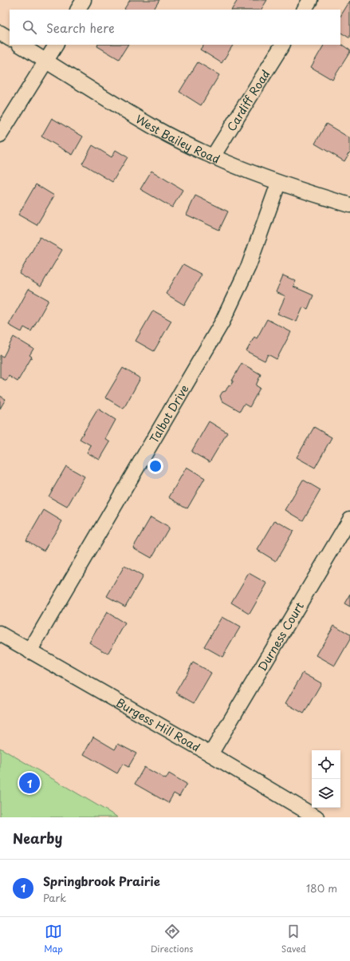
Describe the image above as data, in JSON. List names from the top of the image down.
{
  "streets": {
    "street": [
      "Cardiff Road",
      "West Bailey Road",
      "Talbot Drive",
      "Durness Court",
      "Burgess Hill Road"
    ]
  },
  "crossings": [
    ["Cardiff Road", "West Bailey Road"],
    ["West Bailey Road", "Talbot Drive"],
    ["Talbot Drive", "Burgess Hill Road"],
    ["Durness Court", "Burgess Hill Road"]
  ],
  "page": {
    "search": "Search here",
    "pins": "1",
    "heading": "Nearby",
    "list": [
      {
        "mark": "1",
        "name": "Springbrook Prairie",
        "note": "Park",
        "value": "180 m"
      }
    ],
    "nav": ["Map", "Directions", "Saved"]
  }
}
